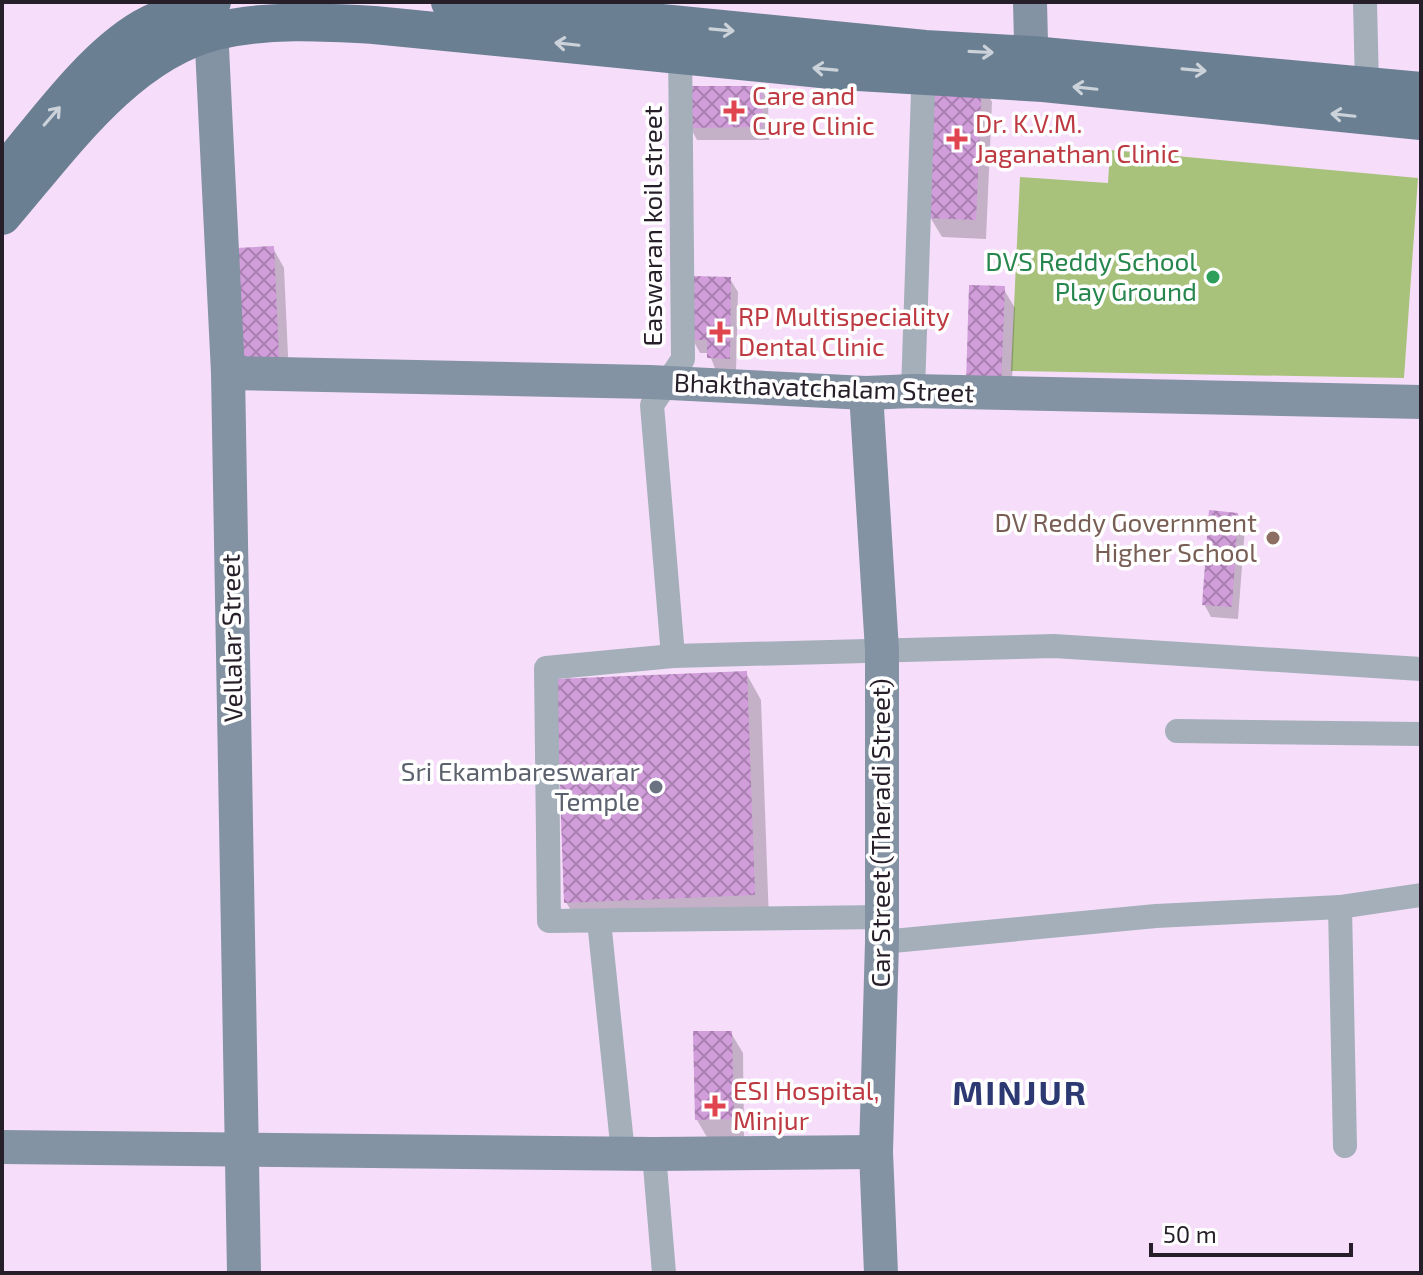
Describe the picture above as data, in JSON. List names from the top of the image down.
{
  "streets": {
    "street": [
      "Easwaran koil street",
      "Bhakthavatchalam Street",
      "Vellalar Street",
      "Car Street (Theradi Street)"
    ]
  },
  "crossings": [
    ["Easwaran koil street", "Bhakthavatchalam Street"],
    ["Bhakthavatchalam Street", "Vellalar Street"],
    ["Bhakthavatchalam Street", "Car Street (Theradi Street)"]
  ],
  "districts": ["MINJUR"],
  "places": {
    "health": [
      "Care and Cure Clinic",
      "Dr. K.V.M. Jaganathan Clinic",
      "RP Multispeciality Dental Clinic",
      "ESI Hospital, Minjur"
    ],
    "other": ["DVS Reddy School Play Ground", "DV Reddy Government Higher School", "Sri Ekambareswarar Temple"]
  },
  "scale_bar": "50 m"
}
